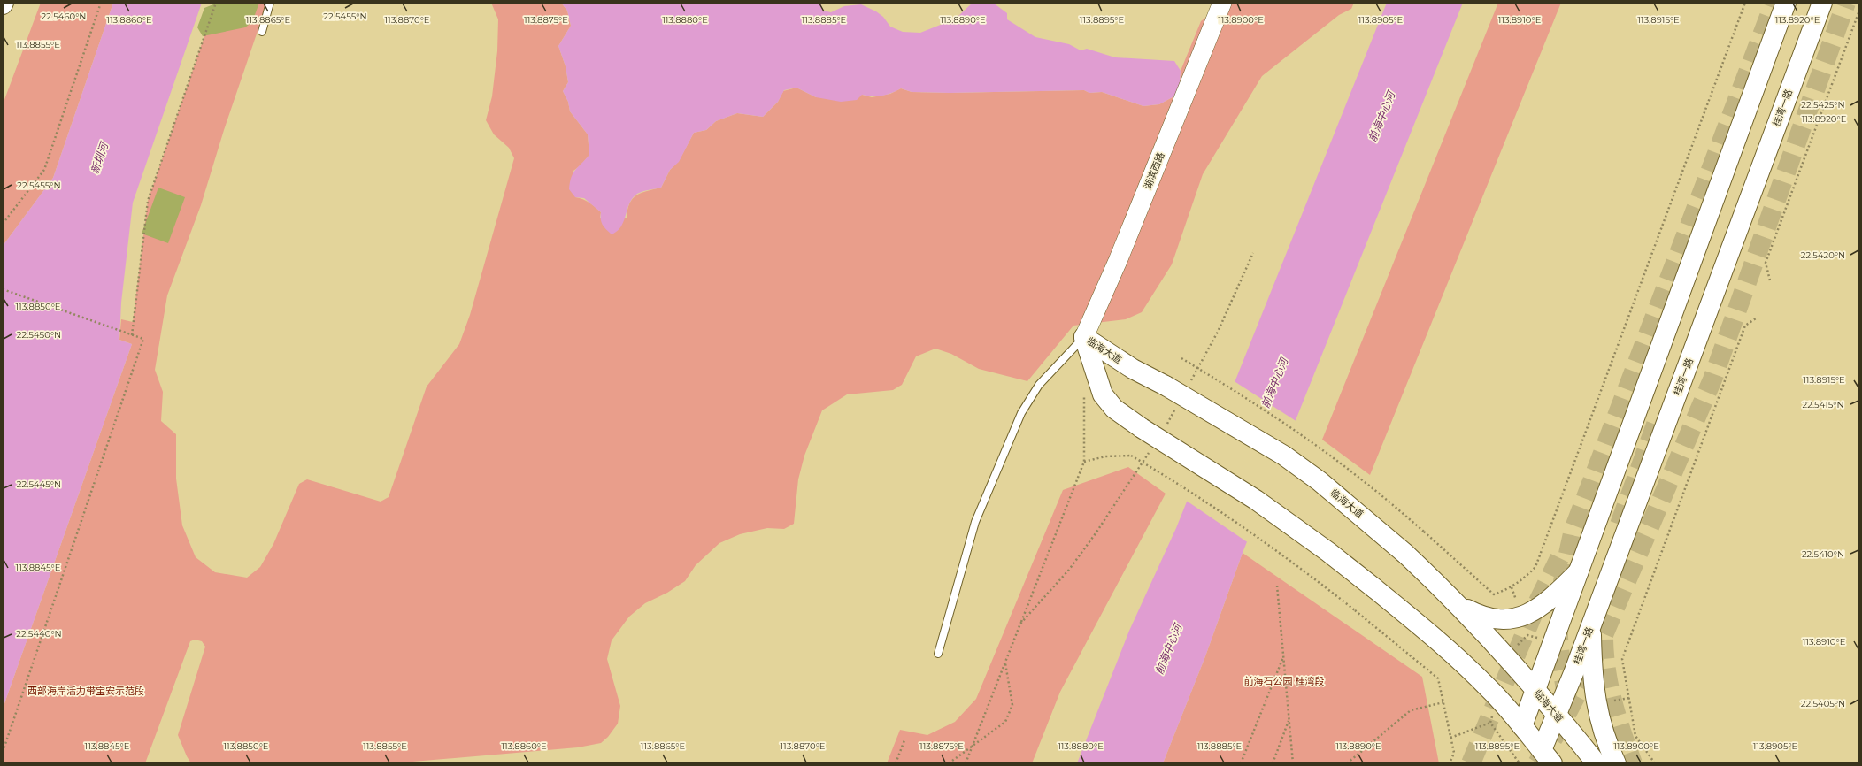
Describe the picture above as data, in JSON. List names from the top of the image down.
{
  "streets": {
    "main road": ["桂湾一路", "临海大道"],
    "street": ["湖滨西路"]
  },
  "crossings": [
    ["桂湾一路", "临海大道"],
    ["湖滨西路", "临海大道"]
  ],
  "water": ["前海中心河", "新圳河"],
  "parks": ["前海石公园 桂湾段", "西部海岸活力带宝安示范段"],
  "coordinates": [
    "22.5460°N",
    "22.5455°N",
    "113.8860°E",
    "113.8865°E",
    "113.8870°E",
    "113.8875°E",
    "113.8880°E",
    "113.8885°E",
    "113.8890°E",
    "113.8895°E",
    "113.8900°E",
    "113.8905°E",
    "113.8910°E",
    "113.8920°E",
    "113.8915°E",
    "113.8855°E",
    "22.5425°N",
    "22.5420°N",
    "113.8850°E",
    "22.5450°N",
    "22.5415°N",
    "22.5445°N",
    "22.5410°N",
    "113.8845°E",
    "22.5440°N",
    "22.5405°N"
  ]
}
